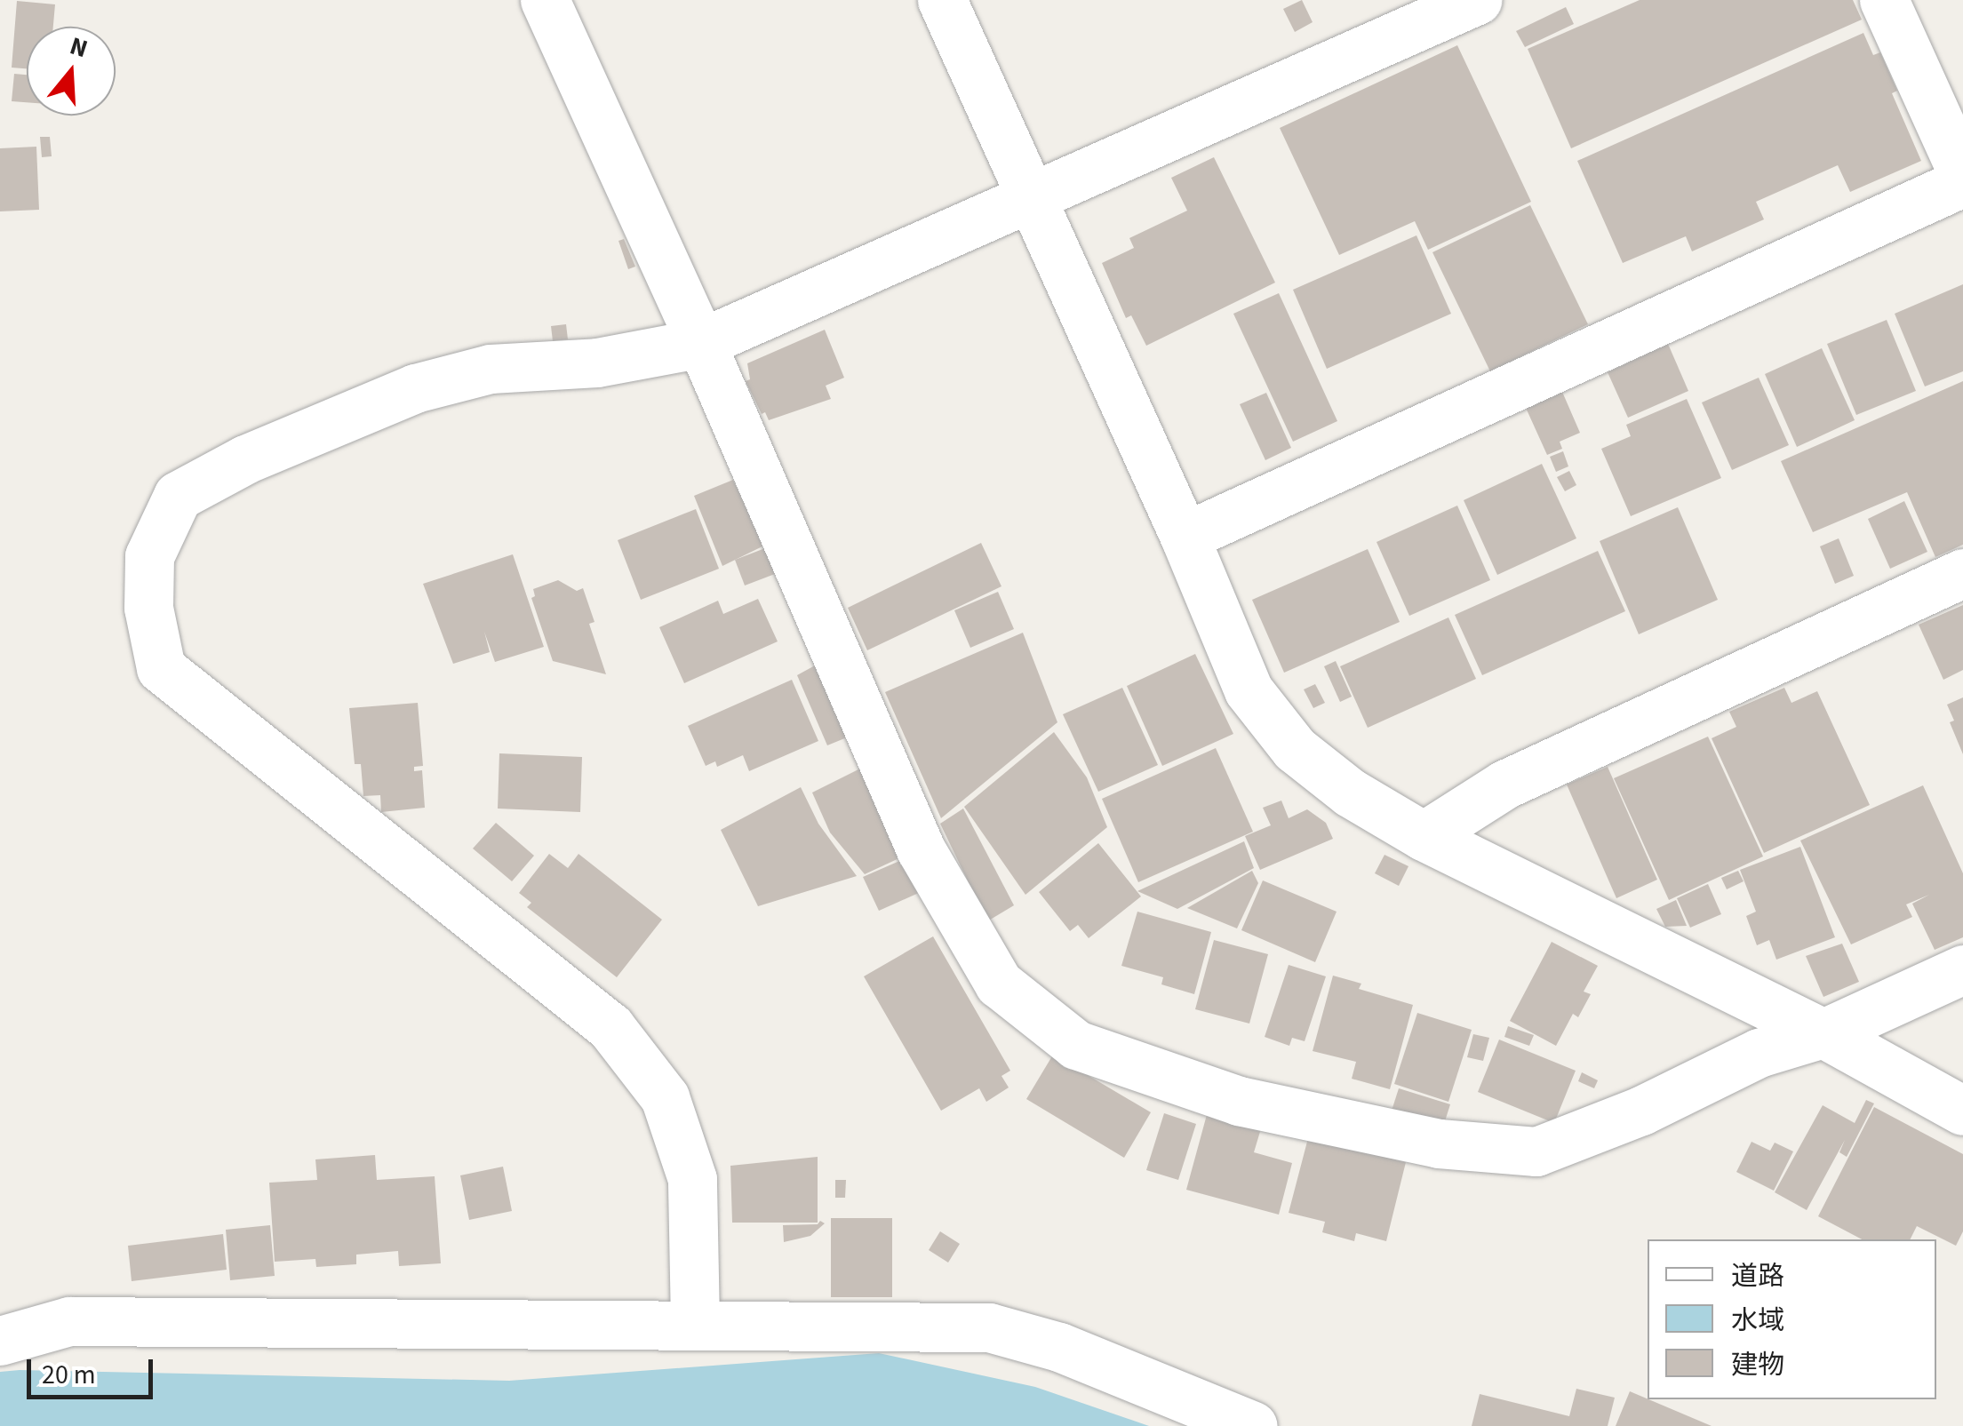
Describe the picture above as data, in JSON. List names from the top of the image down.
{
  "legend": ["道路", "水域", "建物"],
  "scale_bar": "20 m",
  "north": "top"
}
